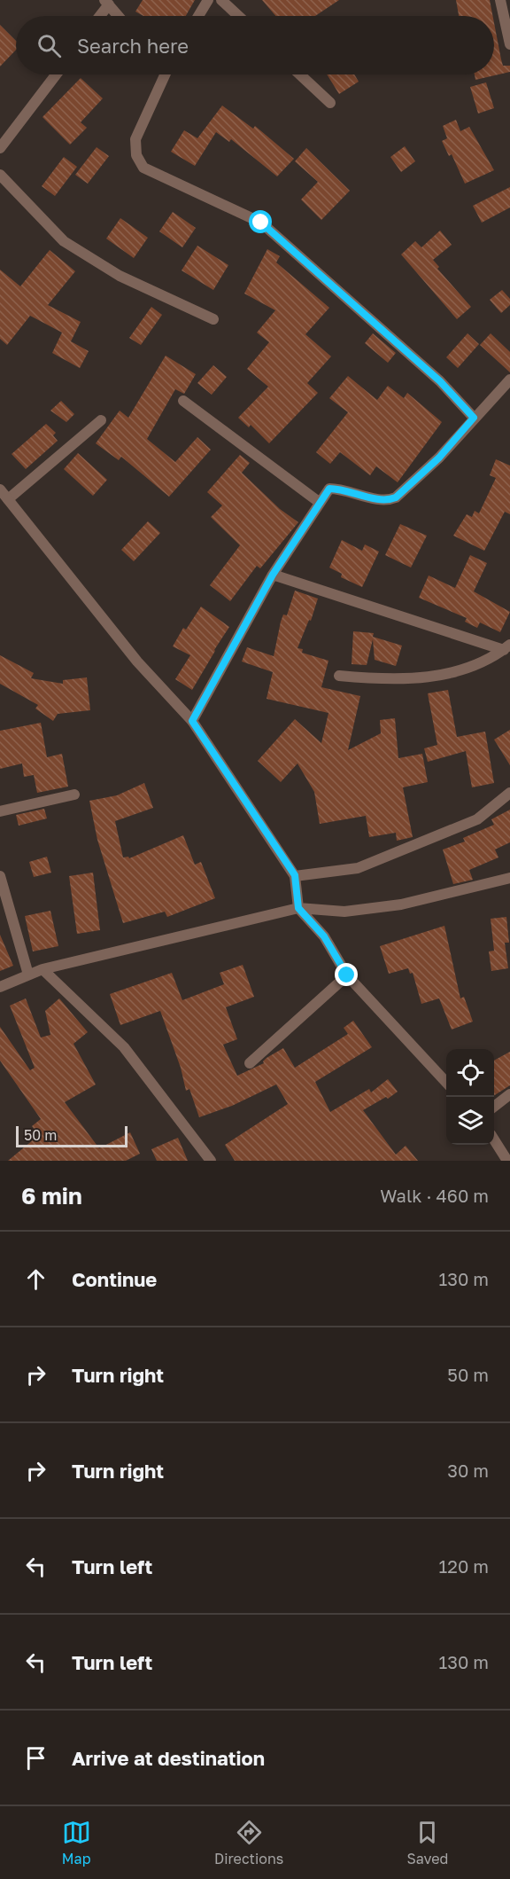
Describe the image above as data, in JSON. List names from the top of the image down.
{
  "scale_bar": "50 m",
  "page": {
    "search": "Search here",
    "scale": "50 m",
    "heading": ["6 min", "Walk · 460 m"],
    "list": [
      ["Continue", "130 m"],
      ["Turn right", "50 m"],
      ["Turn right", "30 m"],
      ["Turn left", "120 m"],
      ["Turn left", "130 m"],
      "Arrive at destination"
    ],
    "nav": ["Map", "Directions", "Saved"]
  }
}
